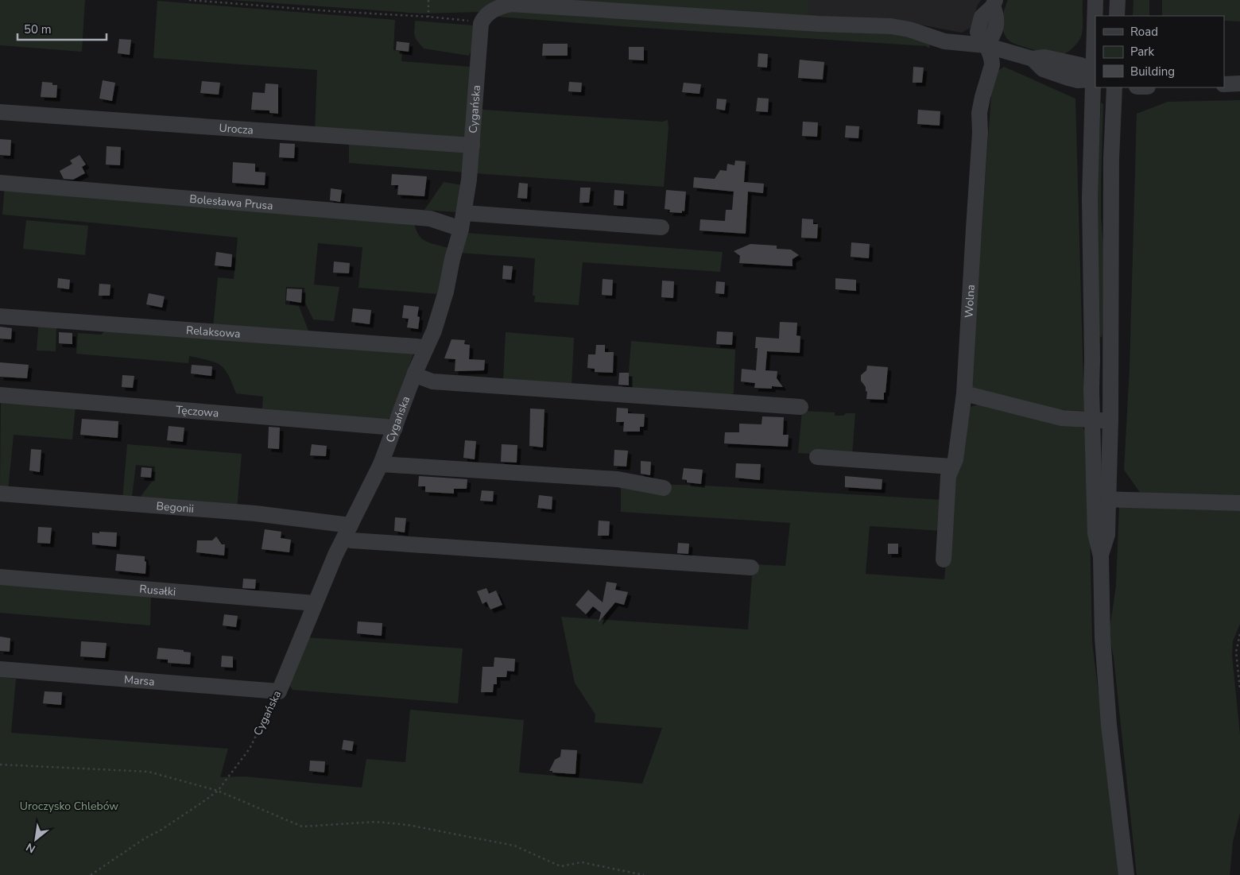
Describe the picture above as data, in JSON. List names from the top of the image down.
{
  "streets": {
    "street": [
      "Cygańska",
      "Urocza",
      "Bolesława Prusa",
      "Wolna",
      "Relaksowa",
      "Tęczowa",
      "Begonii",
      "Rusałki",
      "Marsa"
    ]
  },
  "crossings": [
    ["Cygańska", "Urocza"],
    ["Cygańska", "Bolesława Prusa"],
    ["Cygańska", "Relaksowa"],
    ["Cygańska", "Tęczowa"],
    ["Cygańska", "Begonii"],
    ["Cygańska", "Rusałki"],
    ["Cygańska", "Marsa"]
  ],
  "parks": ["Uroczysko Chlebów"],
  "legend": ["Road", "Park", "Building"],
  "scale_bar": "50 m",
  "north": "bottom left"
}
